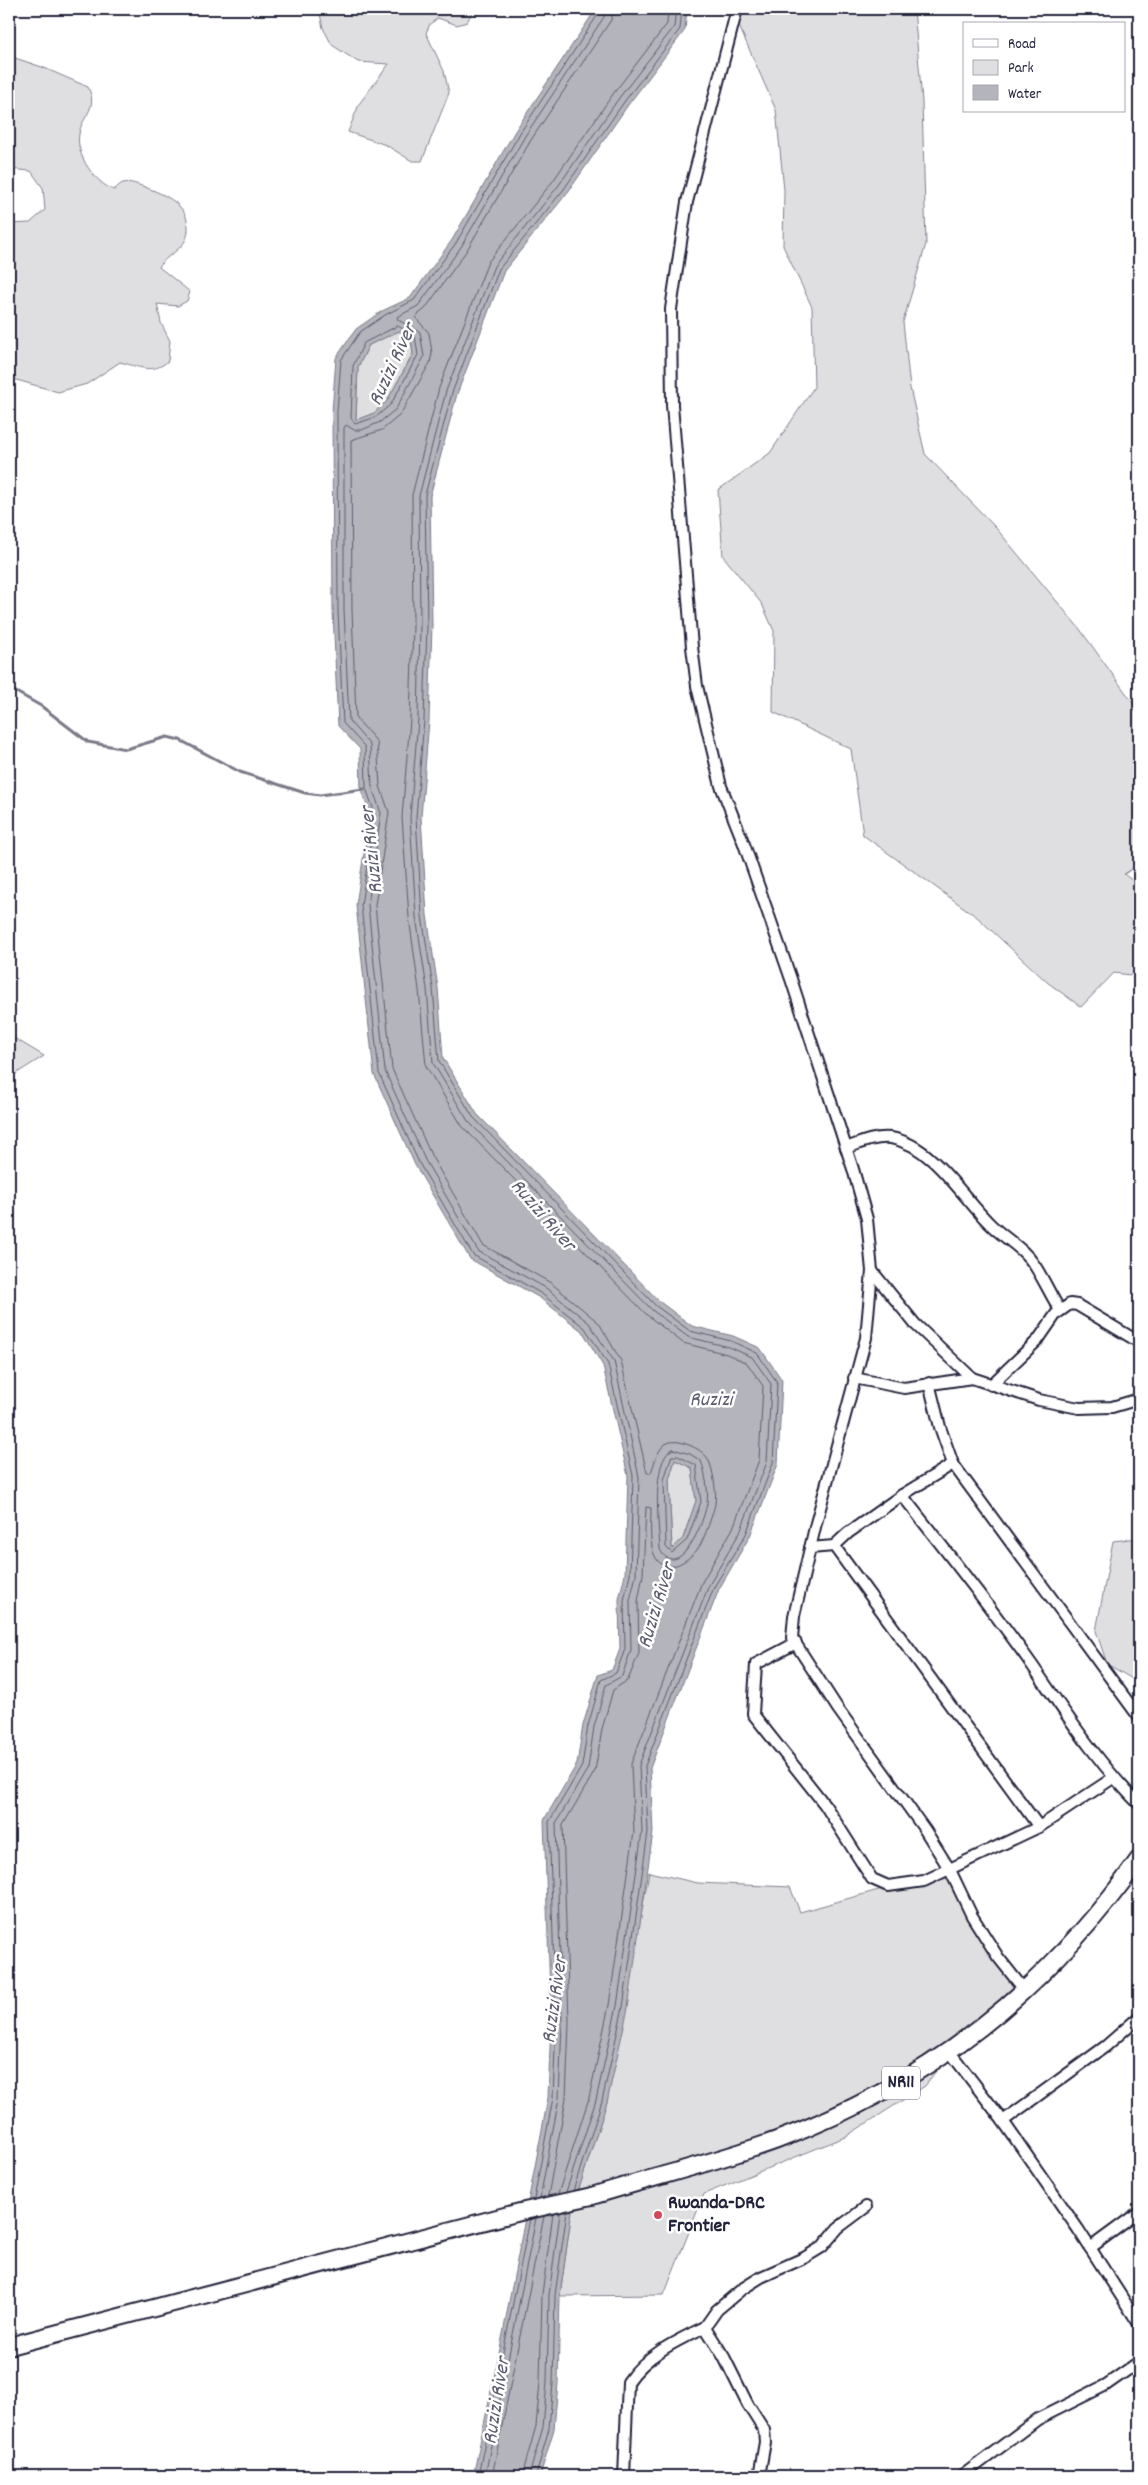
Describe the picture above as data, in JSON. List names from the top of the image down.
{
  "streets": {
    "main road": ["NR11"]
  },
  "water": ["Ruzizi River", "Ruzizi"],
  "places": ["Rwanda-DRC Frontier"],
  "legend": ["Road", "Park", "Water"]
}
